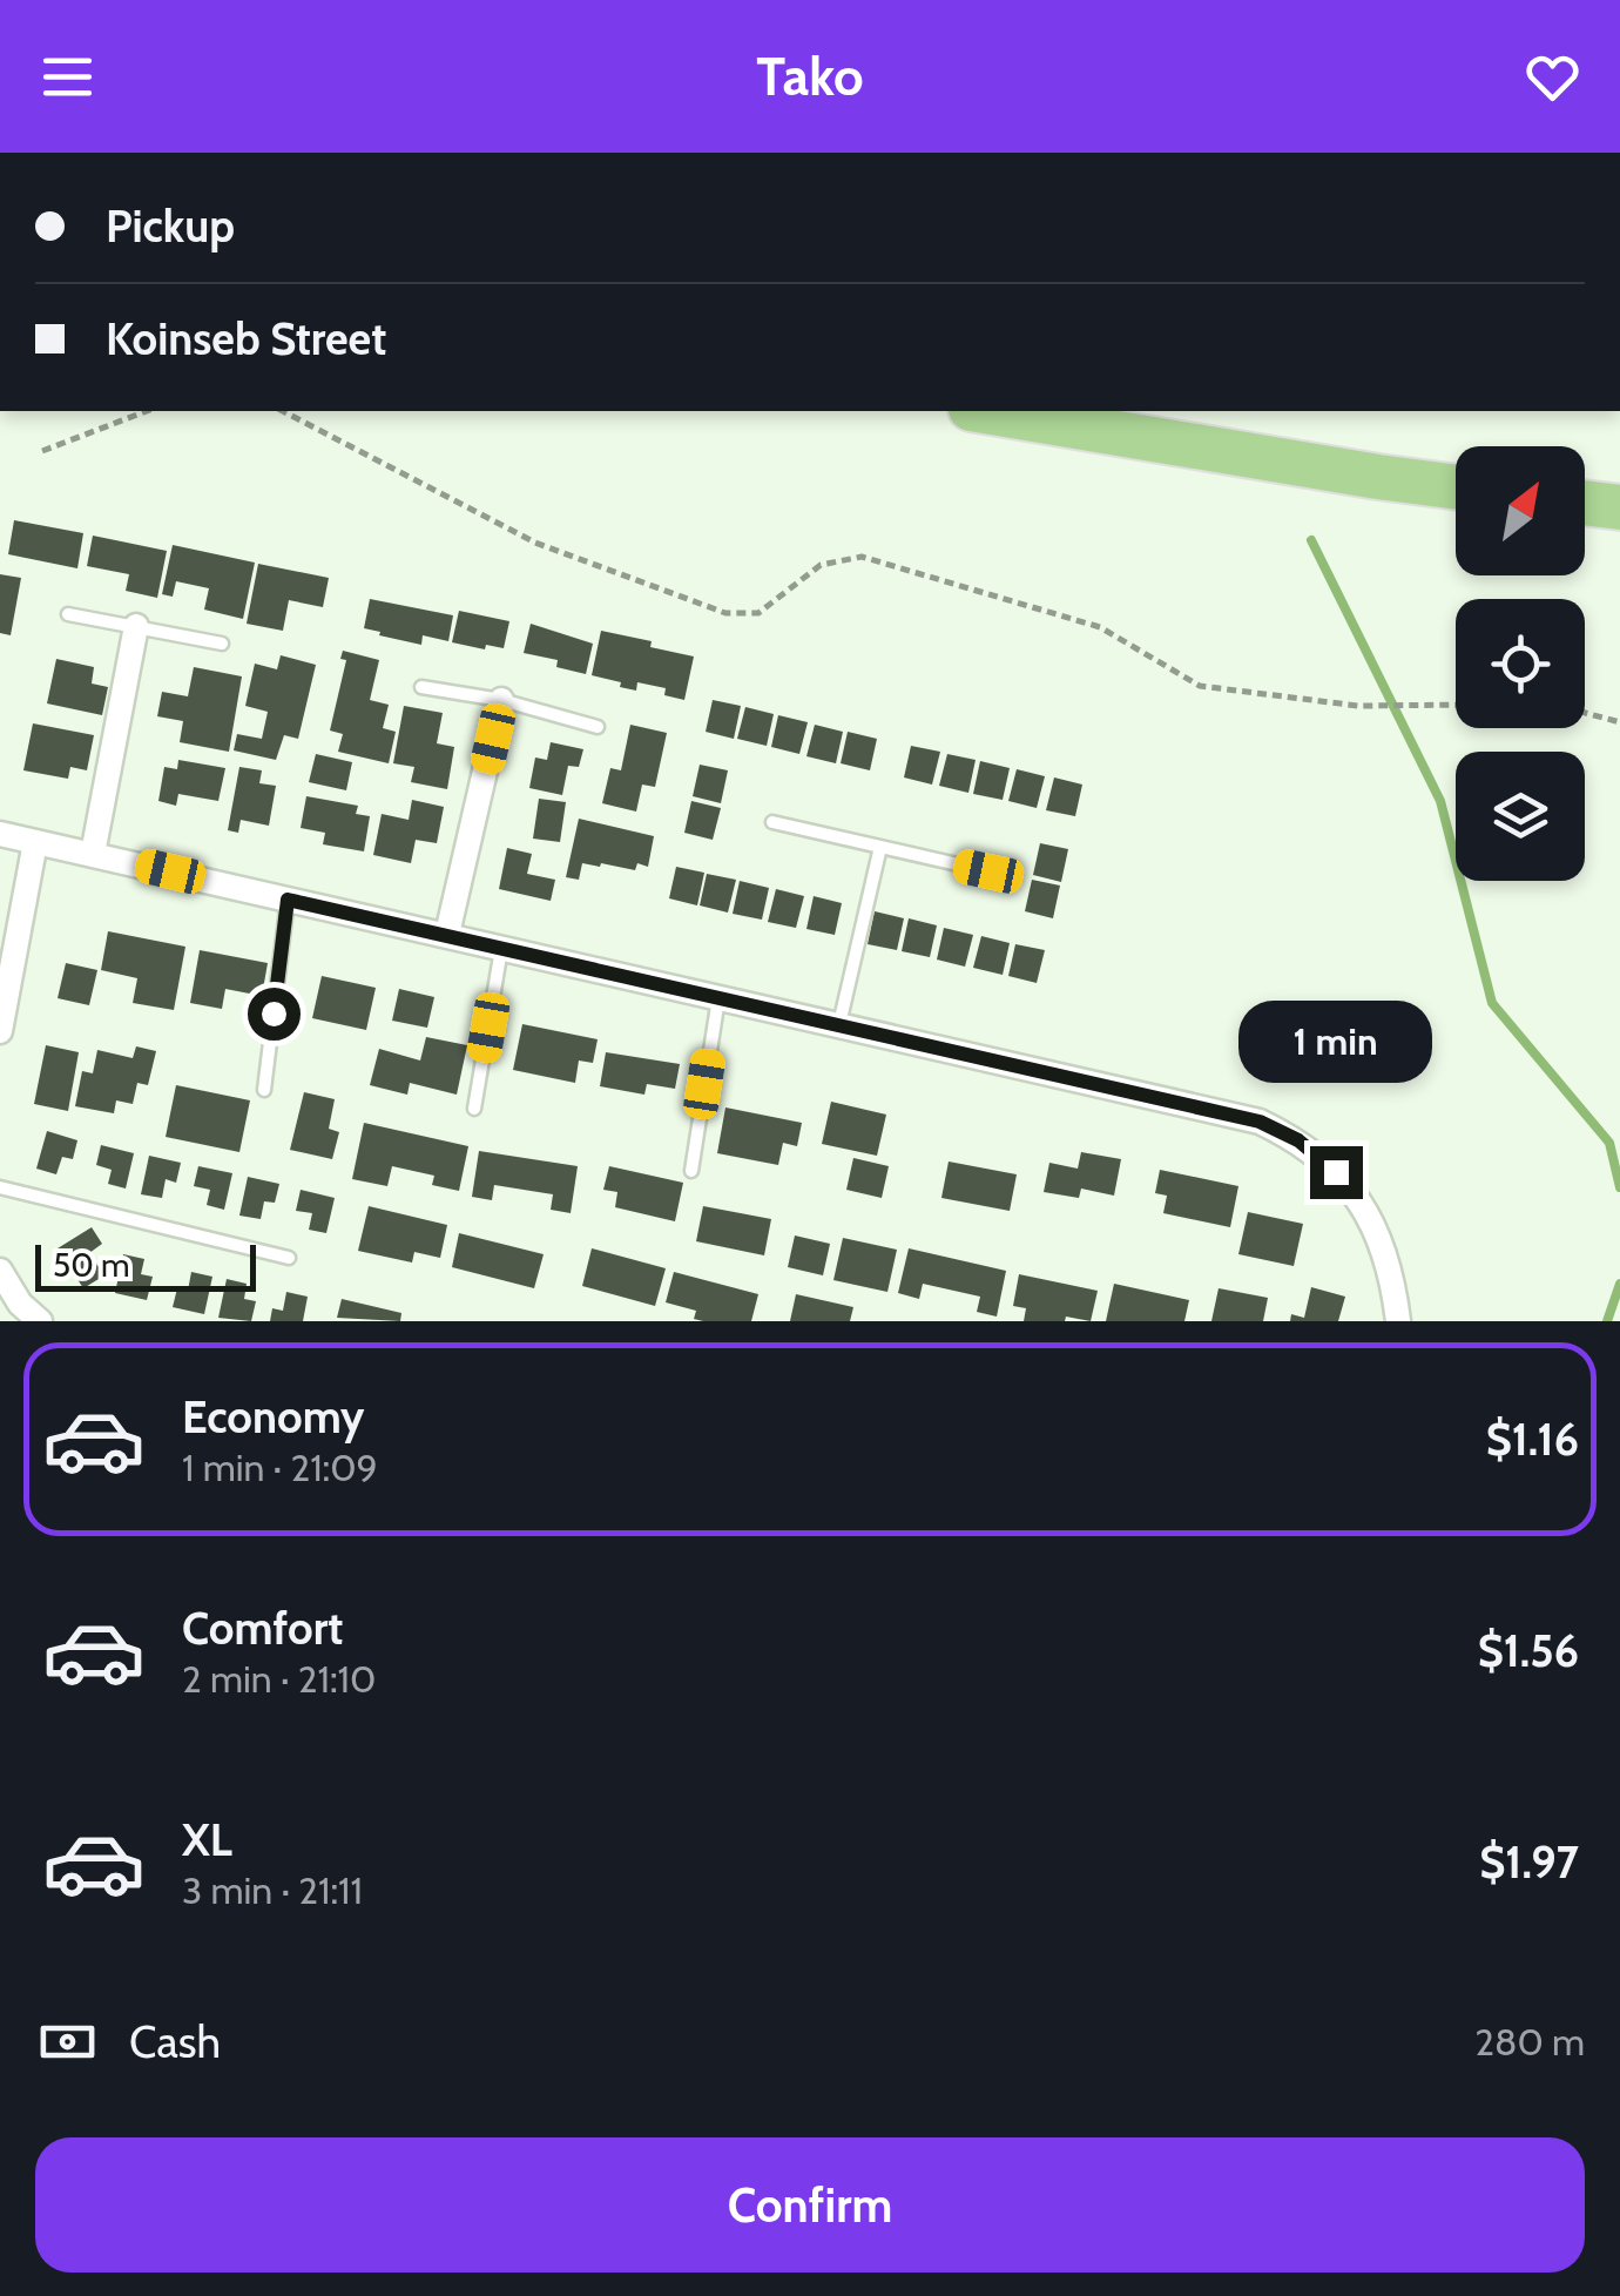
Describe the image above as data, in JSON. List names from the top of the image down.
{
  "scale_bar": "50 m",
  "north": "top right",
  "page": {
    "header": "Tako",
    "banner": ["Pickup", "Koinseb Street"],
    "bubble": "1 min",
    "scale": "50 m",
    "list": [
      {
        "name": "Economy",
        "note": "1 min · 21:09",
        "value": "$1.16"
      },
      {
        "name": "Comfort",
        "note": "2 min · 21:10",
        "value": "$1.56"
      },
      {
        "name": "XL",
        "note": "3 min · 21:11",
        "value": "$1.97"
      }
    ],
    "pay": ["Cash", "280 m"],
    "buttons": "Confirm"
  }
}
